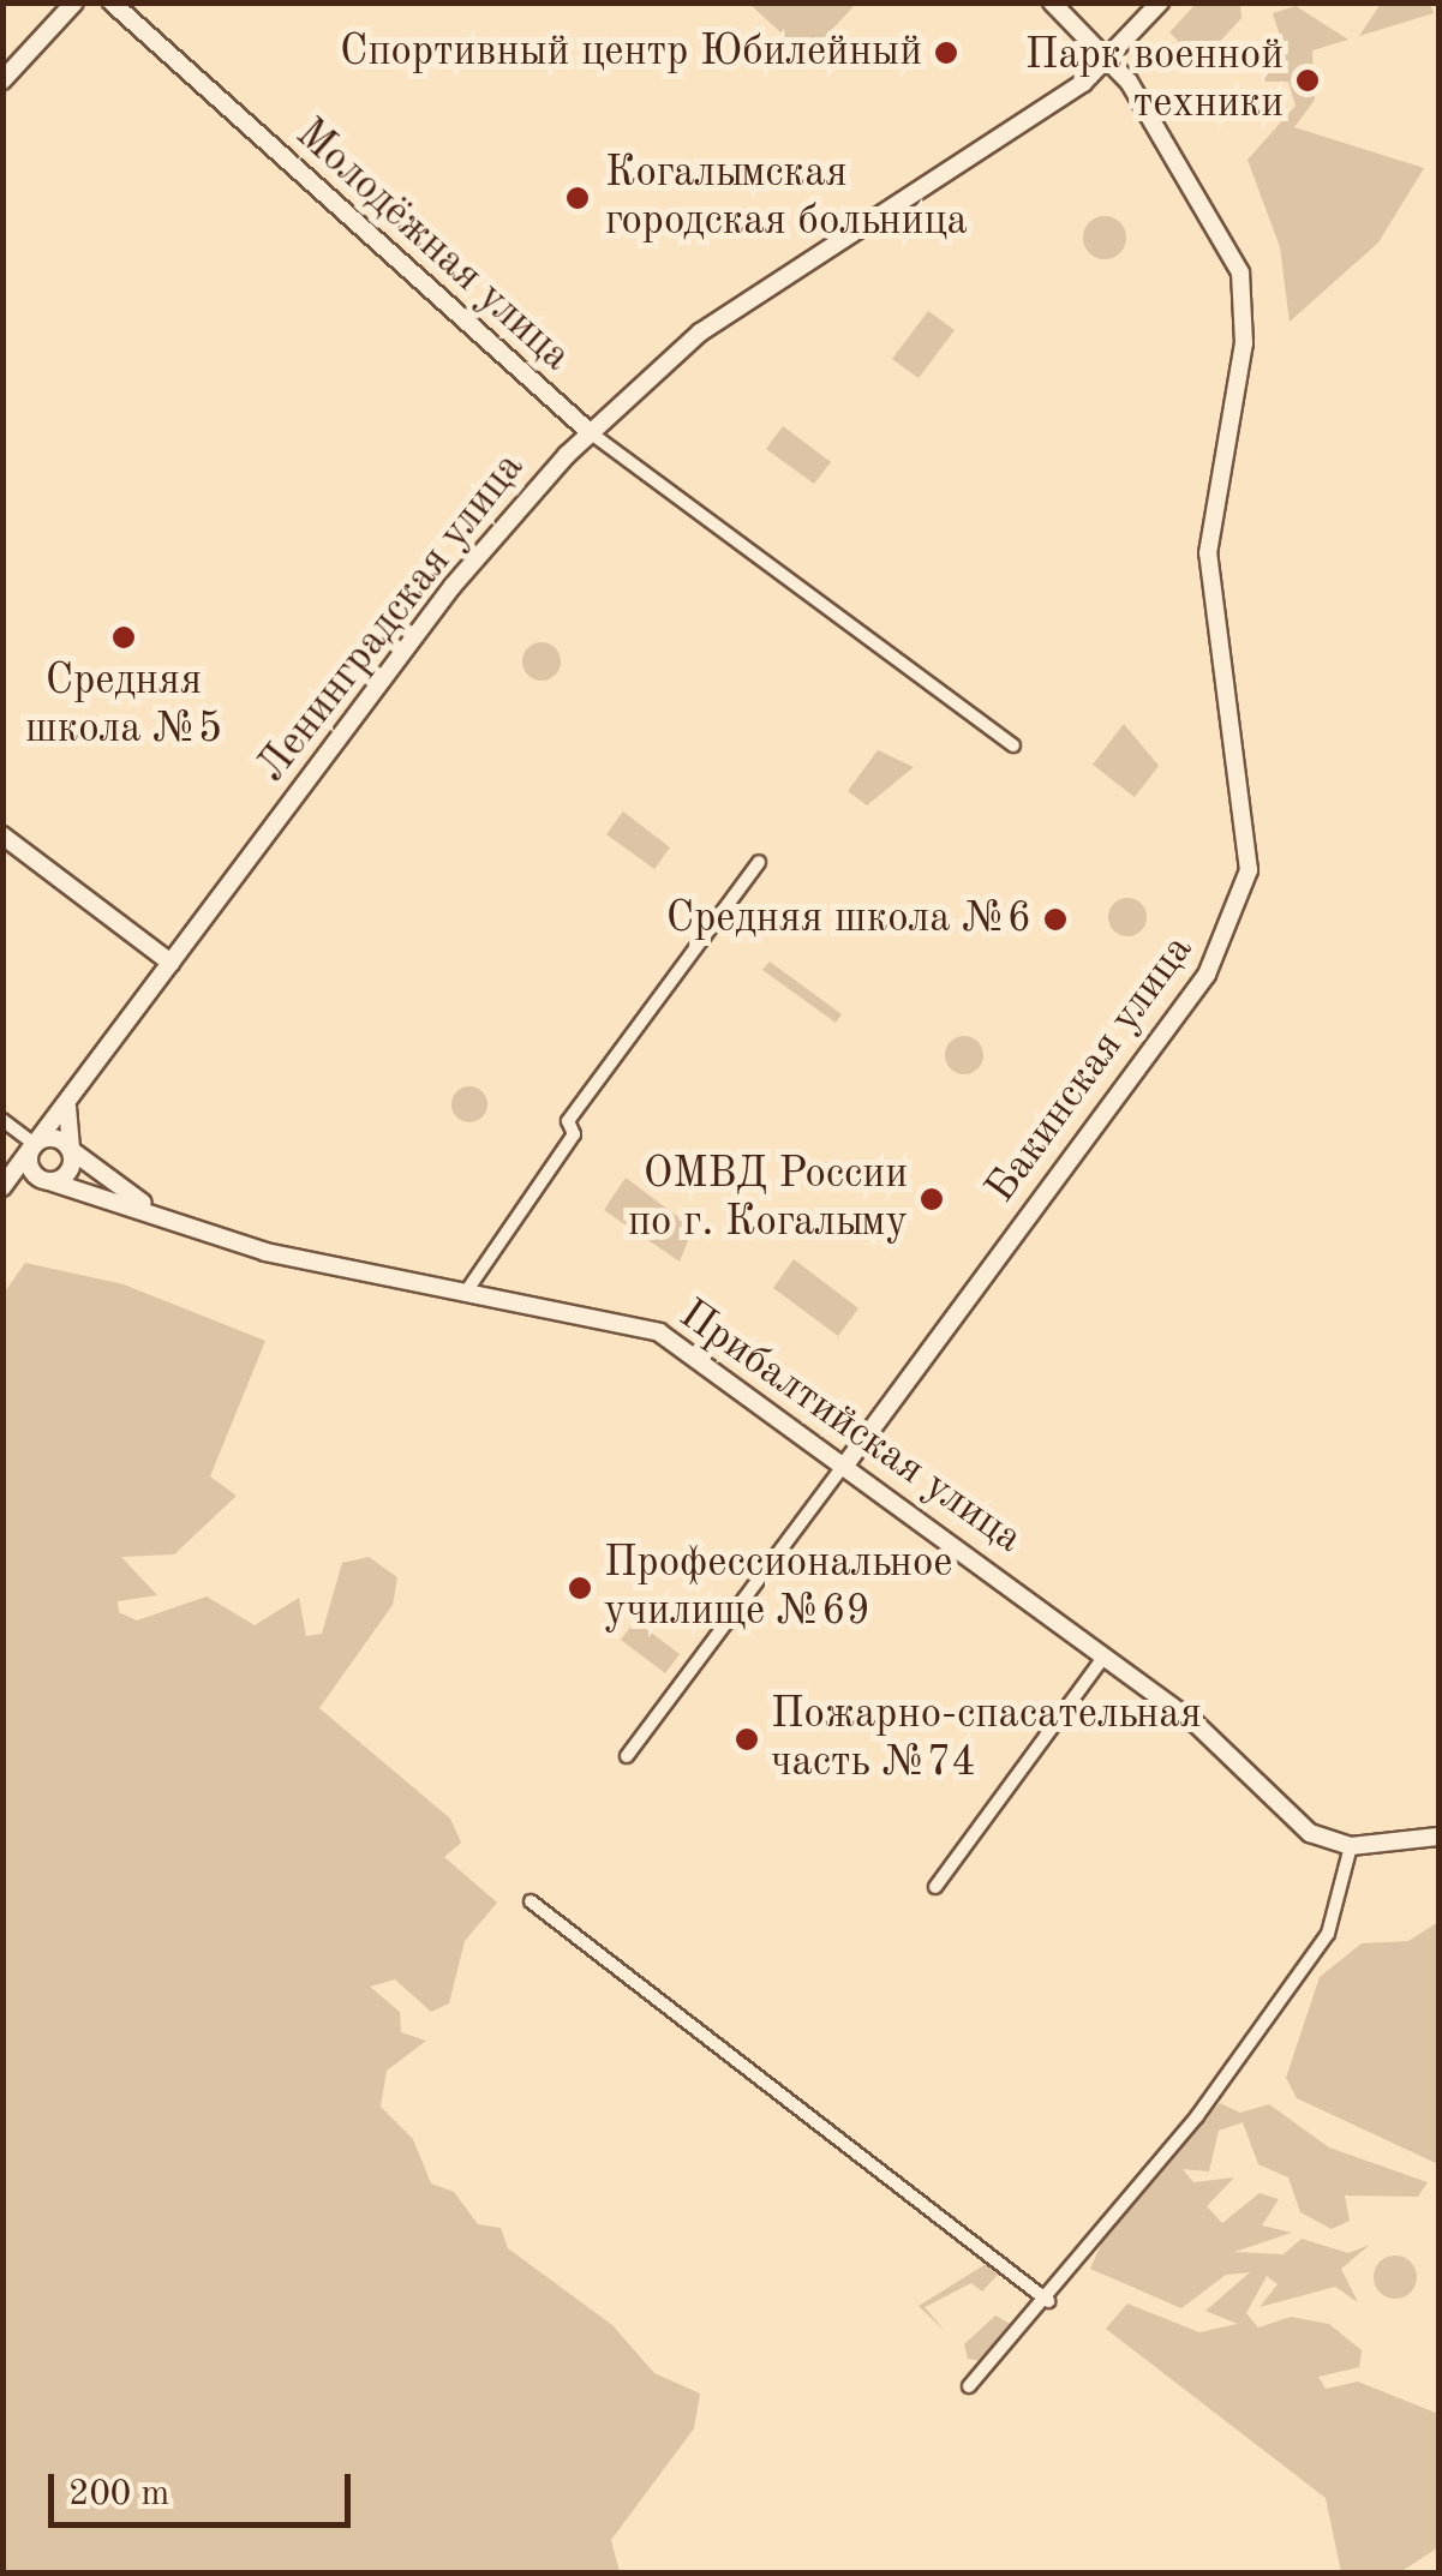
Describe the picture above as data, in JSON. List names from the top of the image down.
{
  "streets": {
    "street": [
      "Молодёжная улица",
      "Ленинградская улица",
      "Бакинская улица",
      "Прибалтийская улица"
    ]
  },
  "crossings": [
    ["Молодёжная улица", "Ленинградская улица"],
    ["Ленинградская улица", "Бакинская улица"],
    ["Бакинская улица", "Прибалтийская улица"]
  ],
  "places": [
    "Спортивный центр Юбилейный",
    "Парк военной техники",
    "Когалымская городская больница",
    "Средняя школа №5",
    "Средняя школа №6",
    "ОМВД России по г. Когалыму",
    "Профессиональное училище №69",
    "Пожарно-спасательная часть №74"
  ],
  "scale_bar": "200 m"
}
